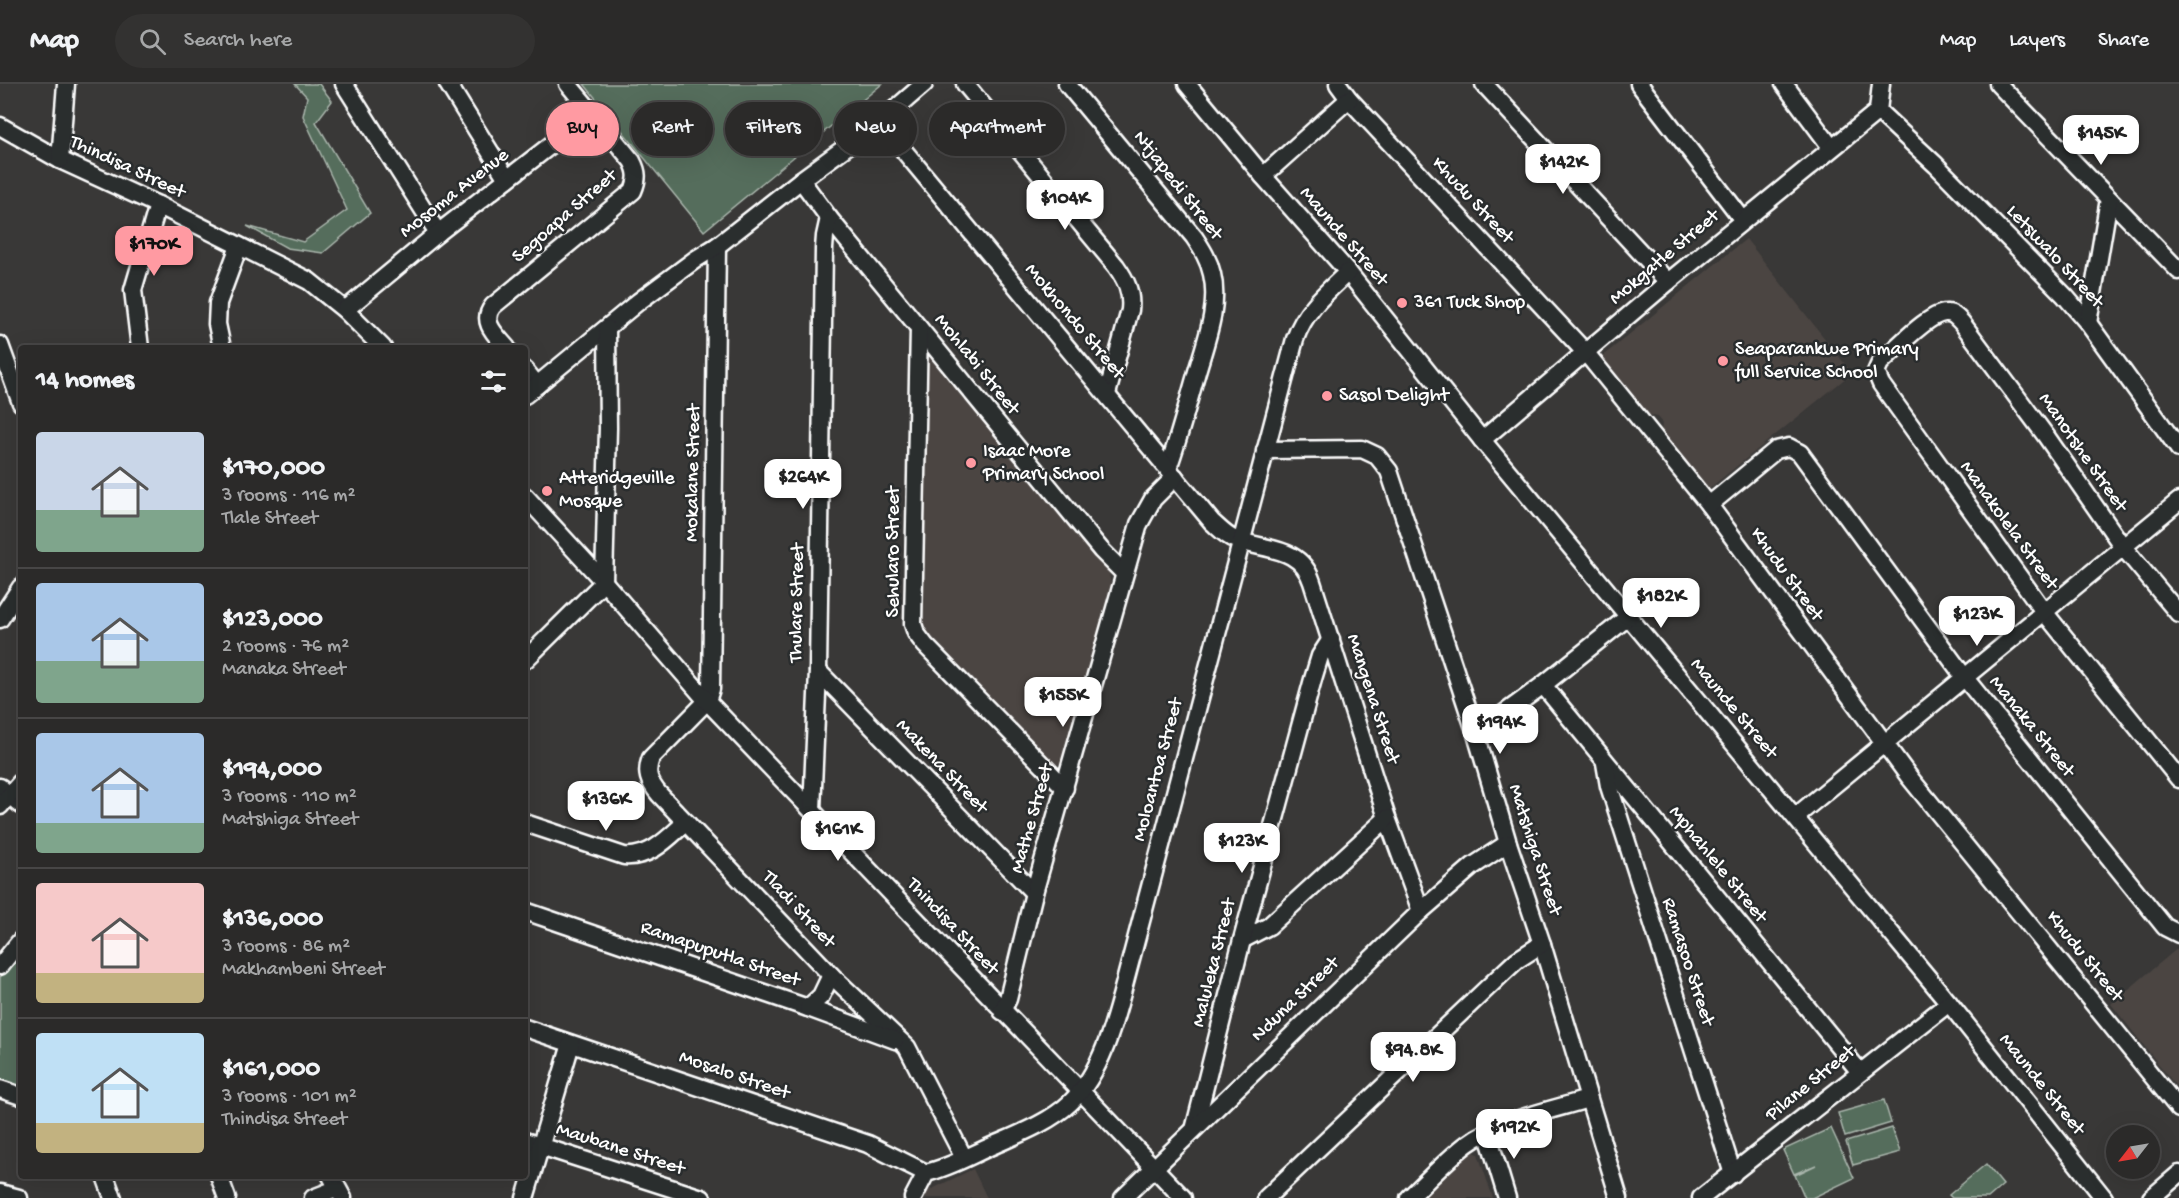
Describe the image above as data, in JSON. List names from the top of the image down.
{
  "streets": {
    "street": [
      "Thindisa Street",
      "Ntjapedi Street",
      "Mosoma Avenue",
      "Khudu Street",
      "Segoapa Street",
      "Maunde Street",
      "Letswalo Street",
      "Mokgatle Street",
      "Mokhondo Street",
      "Mohlabi Street",
      "Manotshe Street",
      "Mokalane Street",
      "Manakolela Street",
      "Sehularo Street",
      "Thulare Street",
      "Mangena Street",
      "Manaka Street",
      "Makena Street",
      "Moloantoa Street",
      "Mathe Street",
      "Matshiga Street",
      "Mphahlele Street",
      "Tladi Street",
      "Ramapuputla Street",
      "Ramasoo Street",
      "Maluleka Street",
      "Nduna Street",
      "Mosalo Street",
      "Pilane Street",
      "Maubane Street"
    ]
  },
  "crossings": [
    ["Thindisa Street", "Mosoma Avenue"],
    ["Thindisa Street", "Mokalane Street"],
    ["Thindisa Street", "Thulare Street"],
    ["Thindisa Street", "Moloantoa Street"],
    ["Thindisa Street", "Mathe Street"],
    ["Thindisa Street", "Tladi Street"],
    ["Thindisa Street", "Nduna Street"],
    ["Ntjapedi Street", "Mokhondo Street"],
    ["Ntjapedi Street", "Mathe Street"],
    ["Khudu Street", "Mokgatle Street"],
    ["Khudu Street", "Manaka Street"],
    ["Maunde Street", "Mokgatle Street"],
    ["Maunde Street", "Moloantoa Street"],
    ["Maunde Street", "Pilane Street"],
    ["Letswalo Street", "Mokgatle Street"],
    ["Mokhondo Street", "Mangena Street"],
    ["Mokhondo Street", "Moloantoa Street"],
    ["Mokhondo Street", "Mathe Street"],
    ["Mohlabi Street", "Sehularo Street"],
    ["Mohlabi Street", "Thulare Street"],
    ["Mohlabi Street", "Mathe Street"],
    ["Manotshe Street", "Manakolela Street"],
    ["Mokalane Street", "Tladi Street"],
    ["Sehularo Street", "Mathe Street"],
    ["Thulare Street", "Makena Street"],
    ["Mangena Street", "Moloantoa Street"],
    ["Mangena Street", "Maluleka Street"],
    ["Mangena Street", "Nduna Street"],
    ["Makena Street", "Mathe Street"],
    ["Moloantoa Street", "Matshiga Street"],
    ["Moloantoa Street", "Tladi Street"],
    ["Moloantoa Street", "Mosalo Street"],
    ["Matshiga Street", "Nduna Street"],
    ["Mphahlele Street", "Ramasoo Street"],
    ["Mphahlele Street", "Pilane Street"],
    ["Tladi Street", "Ramapuputla Street"],
    ["Ramasoo Street", "Pilane Street"],
    ["Maluleka Street", "Nduna Street"]
  ],
  "places": [
    "361 Tuck Shop",
    "Seaparankwe Primary full Service School",
    "Sasol Delight",
    "Isaac More Primary School",
    "Atteridgeville Mosque"
  ],
  "north": "bottom left",
  "page": {
    "header": "Map",
    "search": "Search here",
    "nav": ["Map", "Layers", "Share"],
    "chip": [
      "Buy",
      "Rent",
      "Filters",
      "New",
      "Apartment"
    ],
    "price": [
      "$145K",
      "$142K",
      "$104K",
      "$170K",
      "$264K",
      "$182K",
      "$123K",
      "$155K",
      "$194K",
      "$136K",
      "$161K",
      "$123K",
      "$94.8K",
      "$192K"
    ],
    "heading": "14 homes",
    "list": [
      {
        "name": "$170,000",
        "note": "3 rooms · 116 m² · Tlale Street"
      },
      {
        "name": "$123,000",
        "note": "2 rooms · 76 m² · Manaka Street"
      },
      {
        "name": "$194,000",
        "note": "3 rooms · 110 m² · Matshiga Street"
      },
      {
        "name": "$136,000",
        "note": "3 rooms · 86 m² · Makhambeni Street"
      },
      {
        "name": "$161,000",
        "note": "3 rooms · 101 m² · Thindisa Street"
      }
    ]
  }
}
